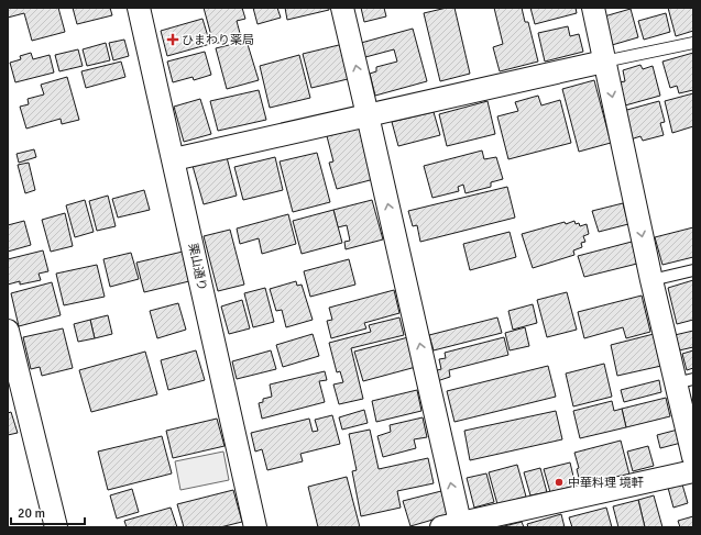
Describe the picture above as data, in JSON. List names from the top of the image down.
{
  "streets": {
    "street": ["栗山通り"]
  },
  "places": {
    "health": ["ひまわり薬局"],
    "other": ["中華料理 境軒"]
  },
  "scale_bar": "20 m"
}
